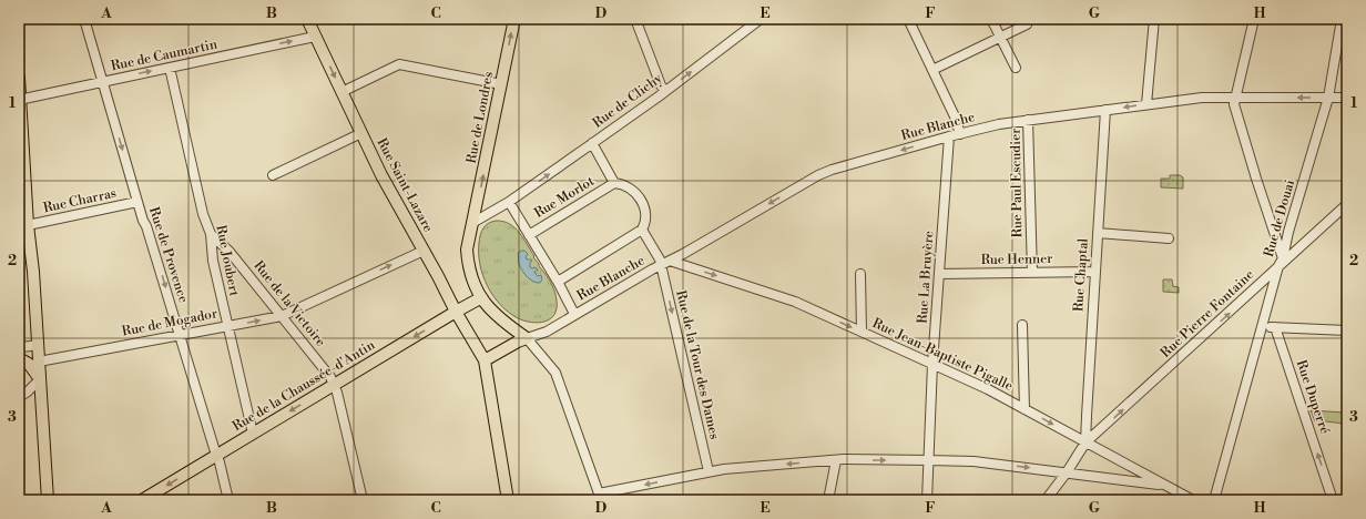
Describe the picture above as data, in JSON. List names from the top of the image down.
{
  "streets": {
    "main road": ["Rue de Londres", "Rue Saint-Lazare", "Rue de la Chaussée-d'Antin"],
    "street": [
      "Rue de Caumartin",
      "Rue de Clichy",
      "Rue Blanche",
      "Rue Paul Escudier",
      "Rue Morlot",
      "Rue Charras",
      "Rue de Douai",
      "Rue de Provence",
      "Rue Henner",
      "Rue Joubert",
      "Rue Chaptal",
      "Rue La Bruyère",
      "Rue de la Victoire",
      "Rue Pierre Fontaine",
      "Rue de Mogador",
      "Rue Jean-Baptiste Pigalle",
      "Rue de la Tour des Dames",
      "Rue Duperré"
    ]
  },
  "crossings": [
    ["Rue de Caumartin", "Rue Saint-Lazare"],
    ["Rue de Caumartin", "Rue de Provence"],
    ["Rue de Caumartin", "Rue Joubert"],
    ["Rue de Clichy", "Rue de Londres"],
    ["Rue de Londres", "Rue Blanche"],
    ["Rue de Londres", "Rue de la Chaussée-d'Antin"],
    ["Rue Blanche", "Rue Paul Escudier"],
    ["Rue Blanche", "Rue de Douai"],
    ["Rue Blanche", "Rue Chaptal"],
    ["Rue Blanche", "Rue La Bruyère"],
    ["Rue Blanche", "Rue Jean-Baptiste Pigalle"],
    ["Rue Blanche", "Rue de la Tour des Dames"],
    ["Rue Paul Escudier", "Rue Henner"],
    ["Rue Saint-Lazare", "Rue de Mogador"],
    ["Rue Saint-Lazare", "Rue de la Chaussée-d'Antin"],
    ["Rue Charras", "Rue de Provence"],
    ["Rue de Douai", "Rue Pierre Fontaine"],
    ["Rue de Provence", "Rue de Mogador"],
    ["Rue de Provence", "Rue de la Chaussée-d'Antin"],
    ["Rue Henner", "Rue Chaptal"],
    ["Rue Henner", "Rue La Bruyère"],
    ["Rue Joubert", "Rue de la Victoire"],
    ["Rue Joubert", "Rue de Mogador"],
    ["Rue Joubert", "Rue de la Chaussée-d'Antin"],
    ["Rue Chaptal", "Rue Pierre Fontaine"],
    ["Rue Chaptal", "Rue Jean-Baptiste Pigalle"],
    ["Rue La Bruyère", "Rue Jean-Baptiste Pigalle"],
    ["Rue de la Victoire", "Rue de Mogador"],
    ["Rue de la Victoire", "Rue de la Chaussée-d'Antin"],
    ["Rue Pierre Fontaine", "Rue Jean-Baptiste Pigalle"]
  ],
  "one_way": [
    "Rue de Caumartin",
    "Rue de Clichy",
    "Rue de Londres",
    "Rue Blanche",
    "Rue de Provence",
    "Rue Pierre Fontaine",
    "Rue de Mogador",
    "Rue Jean-Baptiste Pigalle",
    "Rue de la Tour des Dames",
    "Rue de la Chaussée-d'Antin",
    "Rue Duperré"
  ],
  "grid": {
    "columns": [
      "A",
      "B",
      "C",
      "D",
      "E",
      "F",
      "G",
      "H"
    ],
    "rows": ["1", "2", "3"]
  }
}
